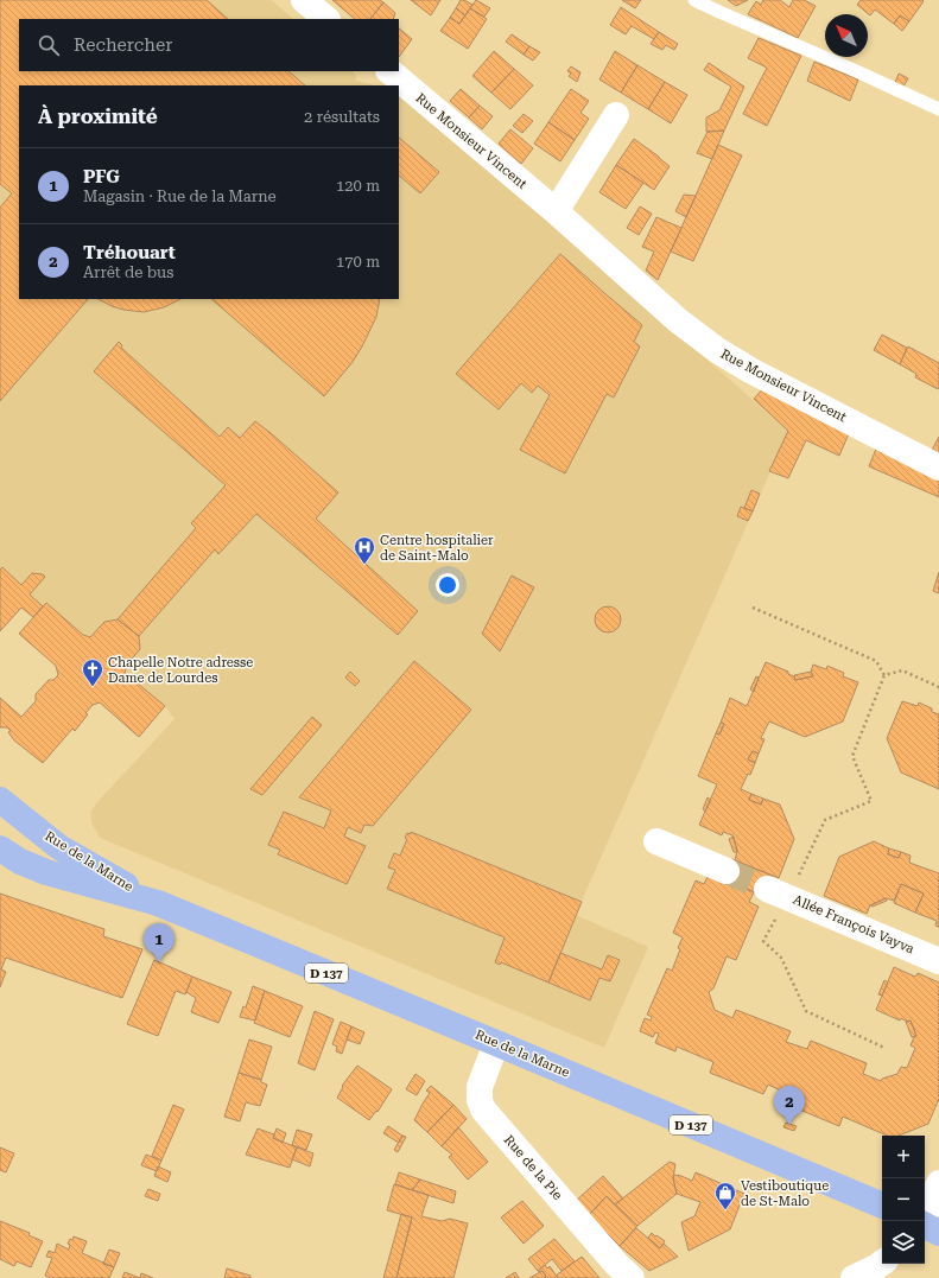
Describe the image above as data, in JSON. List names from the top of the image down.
{
  "streets": {
    "main road": ["Rue de la Marne", "D 137"],
    "street": ["Rue Monsieur Vincent", "Allée François Vayva", "Rue de la Pie"]
  },
  "crossings": [
    ["Rue de la Marne", "Rue de la Pie"]
  ],
  "places": {
    "hospital": ["Centre hospitalier de Saint-Malo"],
    "church": ["Chapelle Notre adresse Dame de Lourdes"],
    "shop": ["Vestiboutique de St-Malo"]
  },
  "north": "top left",
  "page": {
    "search": "Rechercher",
    "heading": ["À proximité", "2 résultats"],
    "list": [
      {
        "mark": "1",
        "name": "PFG",
        "note": "Magasin · Rue de la Marne",
        "value": "120 m"
      },
      {
        "mark": "2",
        "name": "Tréhouart",
        "note": "Arrêt de bus",
        "value": "170 m"
      }
    ],
    "pins": ["1", "2"],
    "map_buttons": ["+", "−"]
  }
}
